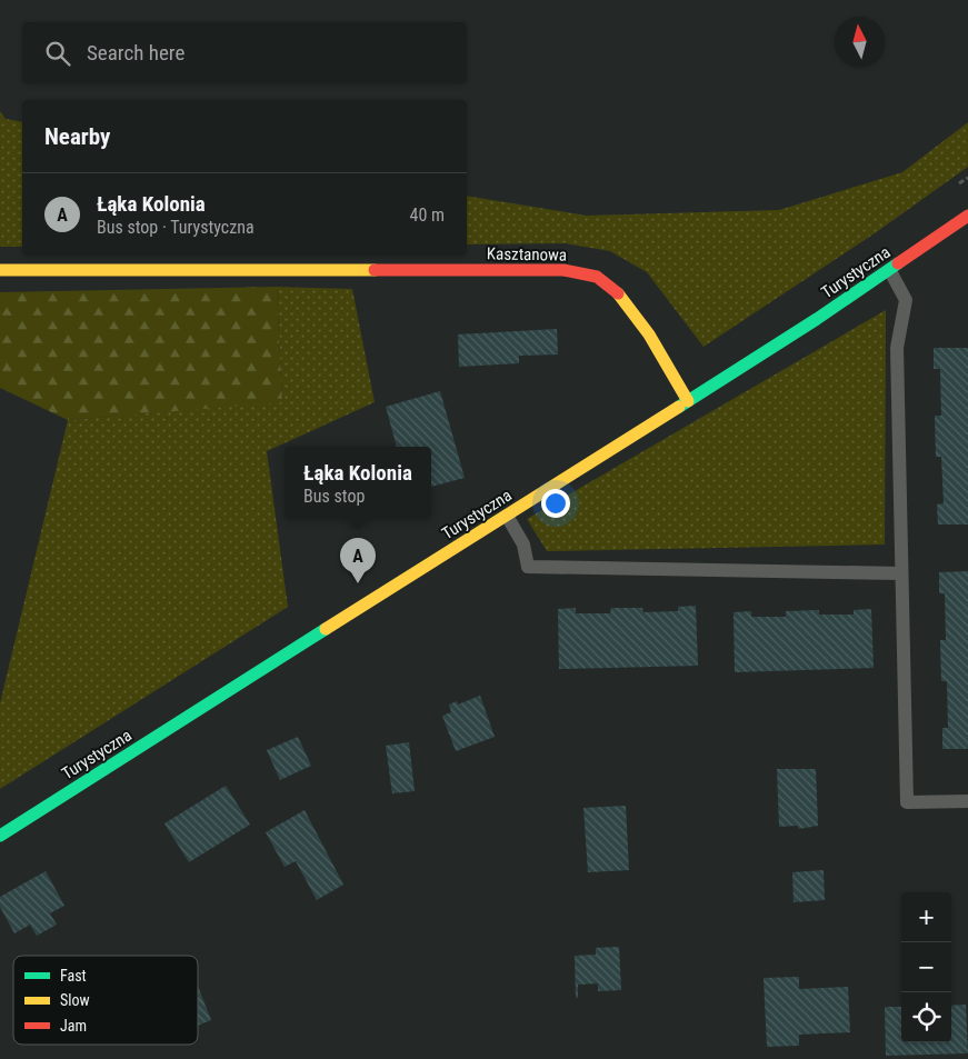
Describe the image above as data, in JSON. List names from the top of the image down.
{
  "streets": {
    "main road": ["Kasztanowa", "Turystyczna"]
  },
  "crossings": [
    ["Kasztanowa", "Turystyczna"]
  ],
  "legend": ["Fast", "Slow", "Jam"],
  "north": "top",
  "page": {
    "search": "Search here",
    "heading": "Nearby",
    "list": [
      {
        "mark": "A",
        "name": "Łąka Kolonia",
        "note": "Bus stop · Turystyczna",
        "value": "40 m"
      }
    ],
    "popup": ["Łąka Kolonia", "Bus stop"],
    "pins": "A",
    "map_buttons": ["+", "−"]
  }
}
